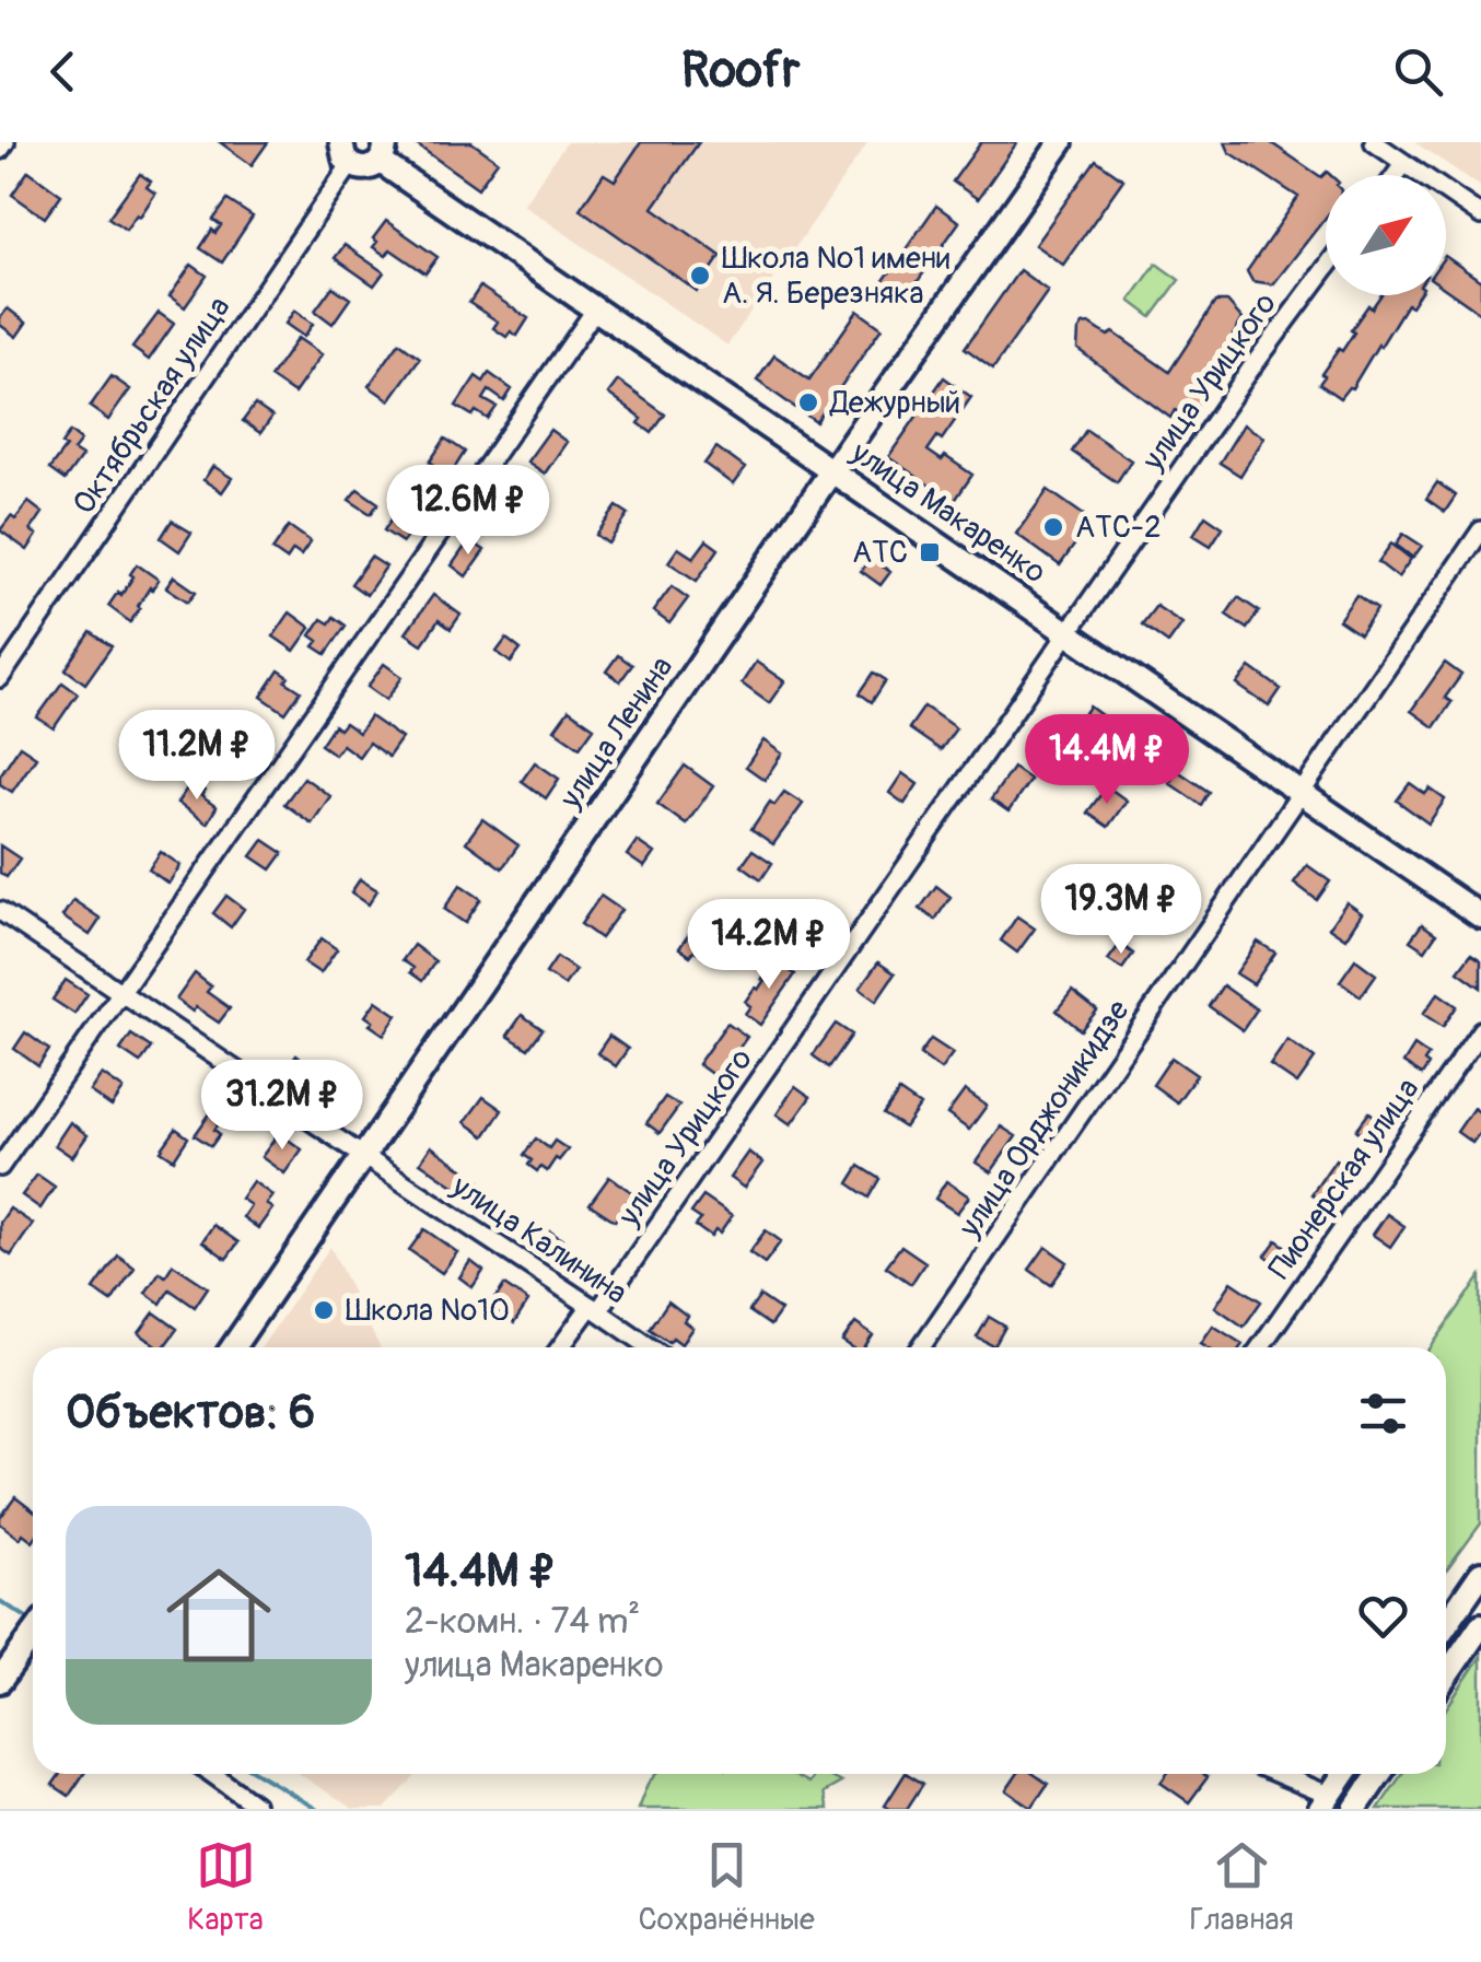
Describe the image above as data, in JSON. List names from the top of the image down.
{
  "streets": {
    "main road": ["улица Макаренко", "улица Ленина"],
    "street": [
      "улица Урицкого",
      "Октябрьская улица",
      "улица Орджоникидзе",
      "Пионерская улица",
      "улица Калинина"
    ]
  },
  "crossings": [
    ["улица Урицкого", "улица Макаренко"],
    ["улица Урицкого", "улица Калинина"],
    ["улица Макаренко", "улица Ленина"],
    ["улица Макаренко", "улица Орджоникидзе"],
    ["улица Ленина", "улица Калинина"]
  ],
  "places": {
    "other": [
      "Школа №1 имени А. Я. Березняка",
      "Дежурный",
      "АТС-2",
      "Школа №10"
    ],
    "transit": ["АТС"]
  },
  "north": "top right",
  "page": {
    "header": "Roofr",
    "price": [
      "12.6M ₽",
      "11.2M ₽",
      "14.4M ₽",
      "19.3M ₽",
      "14.2M ₽",
      "31.2M ₽"
    ],
    "heading": "Объектов: 6",
    "list": [
      {
        "name": "14.4M ₽",
        "note": "2-комн. · 74 m² · улица Макаренко"
      }
    ],
    "tabs": ["Карта", "Сохранённые", "Главная"]
  }
}
